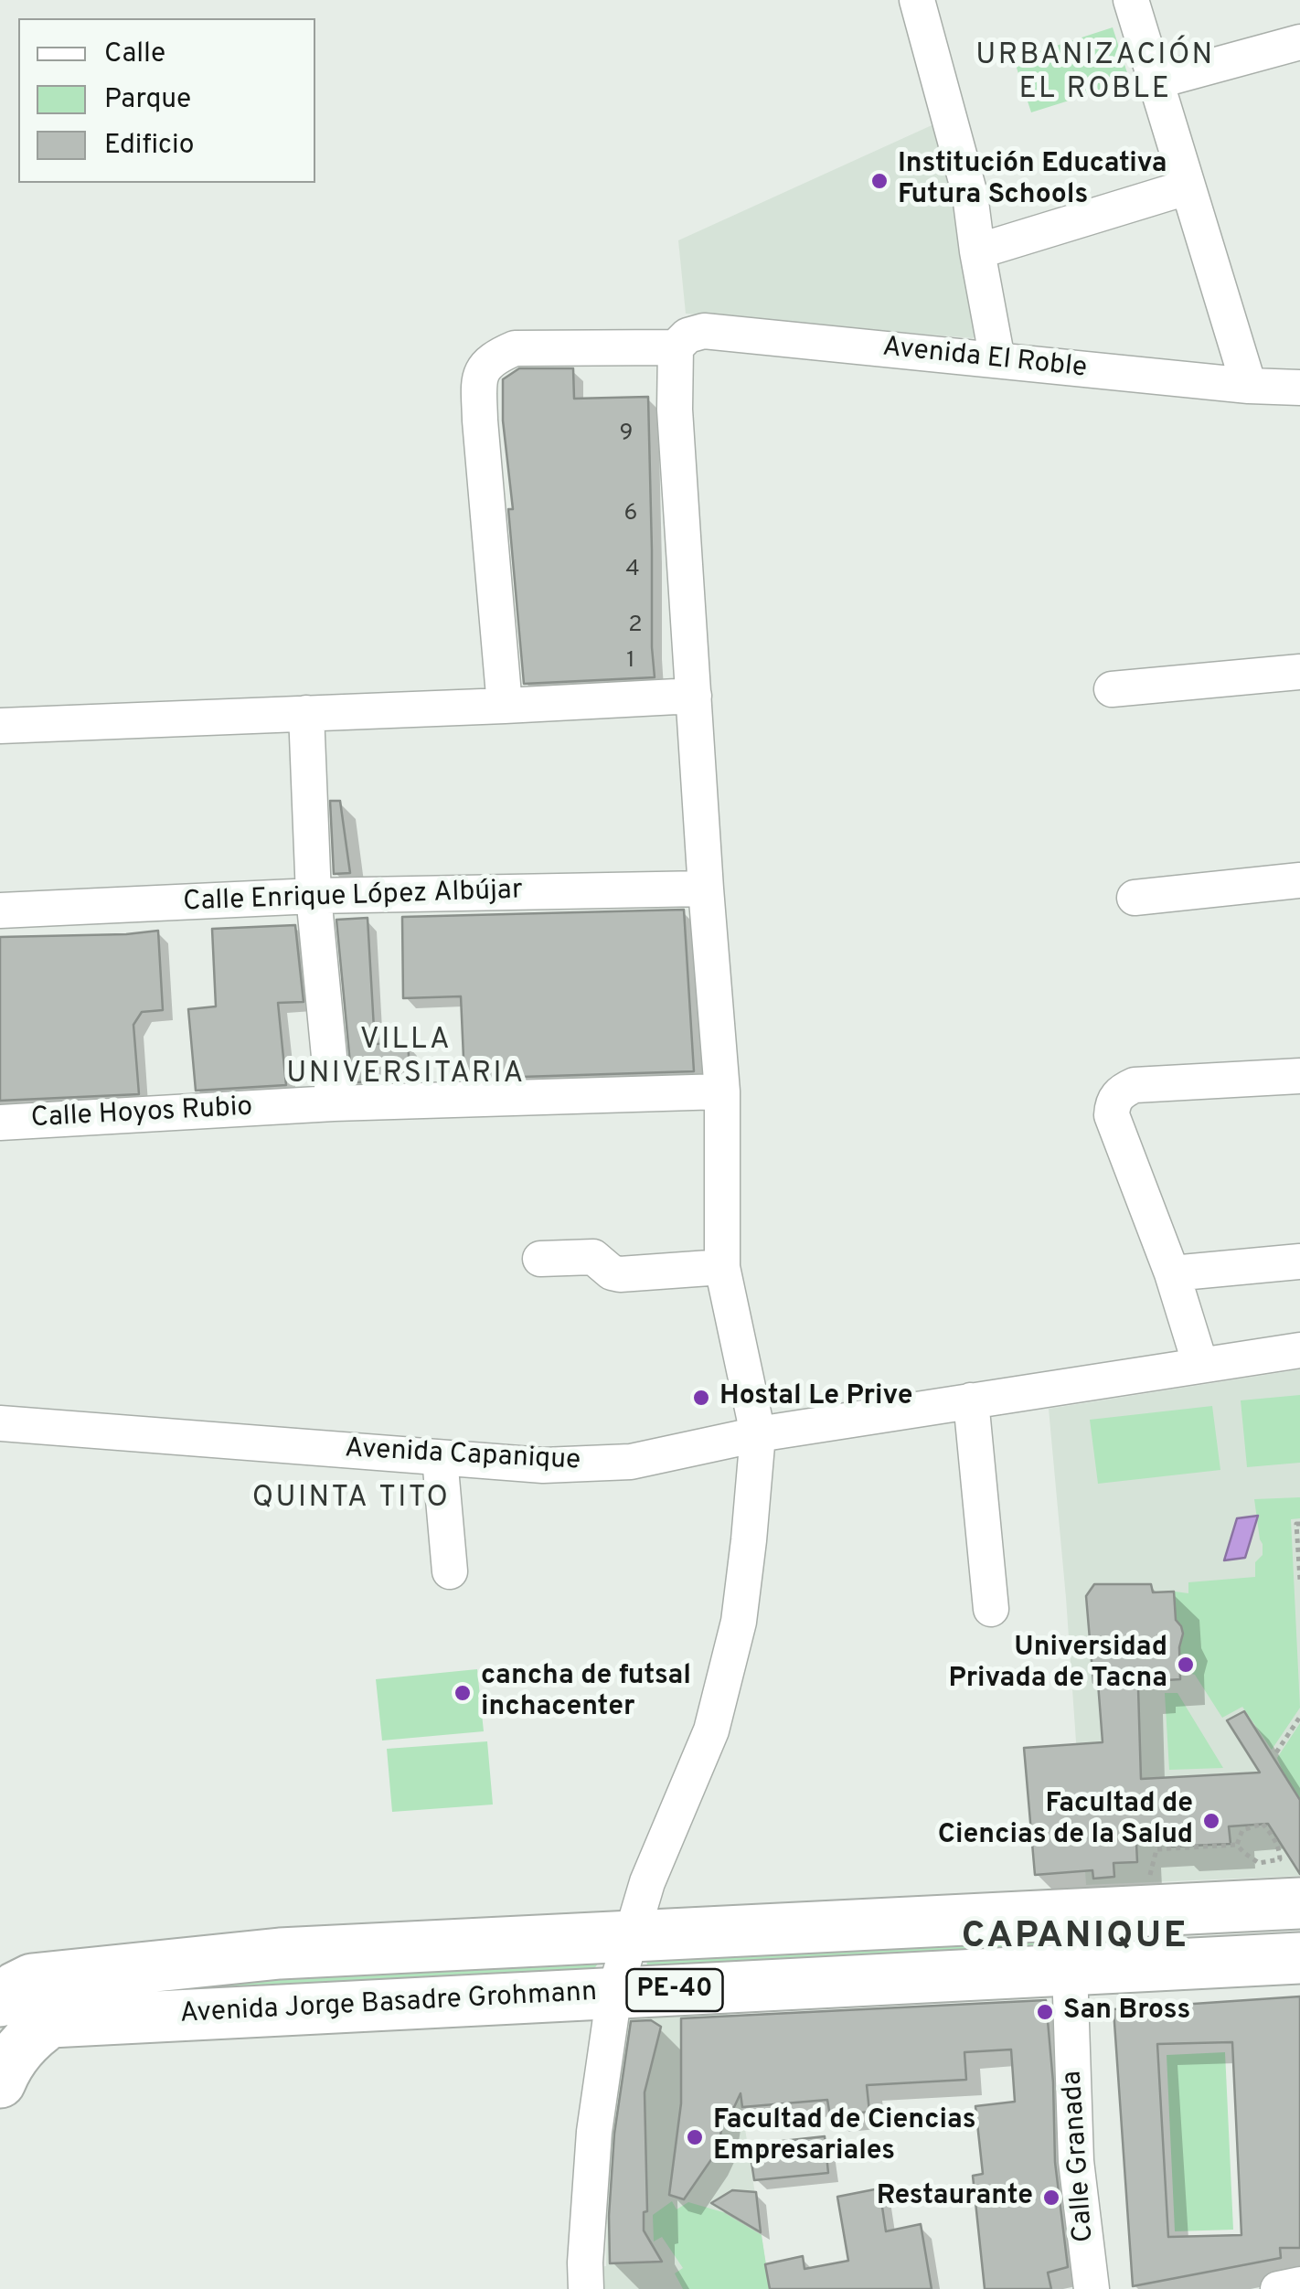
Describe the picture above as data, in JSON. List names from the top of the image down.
{
  "streets": {
    "highway": ["PE-40", "Avenida Jorge Basadre Grohmann"],
    "street": [
      "Avenida El Roble",
      "Calle Enrique López Albújar",
      "Calle Hoyos Rubio",
      "Avenida Capanique",
      "Calle Granada"
    ]
  },
  "crossings": [
    ["Avenida Jorge Basadre Grohmann", "Calle Granada"]
  ],
  "districts": [
    "URBANIZACIÓN EL ROBLE",
    "VILLA UNIVERSITARIA",
    "QUINTA TITO",
    "CAPANIQUE"
  ],
  "places": [
    "Institución Educativa Futura Schools",
    "Hostal Le Prive",
    "Universidad Privada de Tacna",
    "cancha de futsal inchacenter",
    "Facultad de Ciencias de la Salud",
    "San Bross",
    "Facultad de Ciencias Empresariales",
    "Restaurante"
  ],
  "house_numbers": [
    "9",
    "6",
    "4",
    "2",
    "1"
  ],
  "legend": ["Calle", "Parque", "Edificio"]
}
